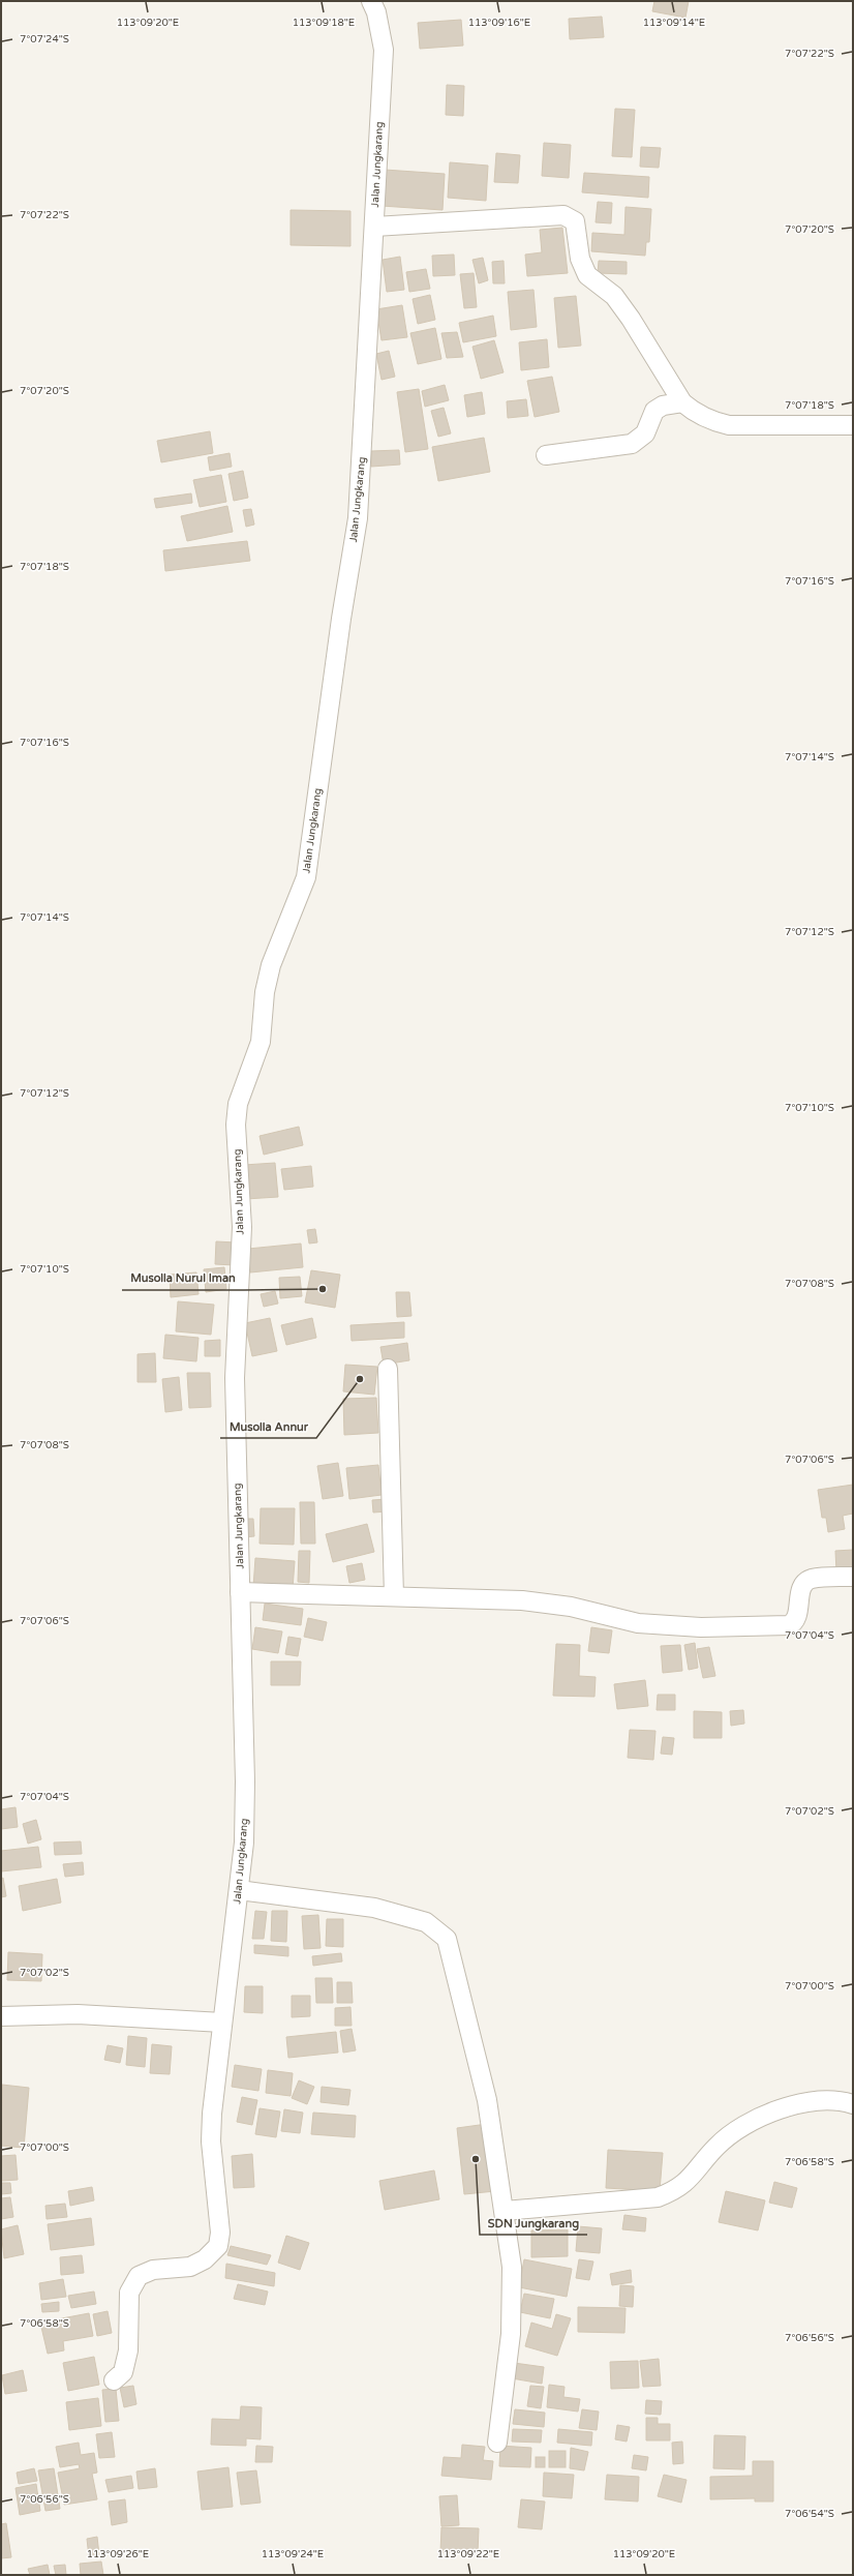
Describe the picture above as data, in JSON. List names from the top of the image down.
{
  "streets": {
    "street": ["Jalan Jungkarang"]
  },
  "places": ["Musolla Nurul Iman", "Musolla Annur", "SDN Jungkarang"],
  "coordinates": [
    "113°09'20\"E",
    "113°09'18\"E",
    "113°09'16\"E",
    "113°09'14\"E",
    "7°07'24\"S",
    "7°07'22\"S",
    "7°07'20\"S",
    "7°07'18\"S",
    "7°07'16\"S",
    "7°07'14\"S",
    "7°07'12\"S",
    "7°07'10\"S",
    "7°07'08\"S",
    "7°07'06\"S",
    "7°07'04\"S",
    "7°07'02\"S",
    "7°07'00\"S",
    "7°06'58\"S",
    "7°06'56\"S",
    "7°06'54\"S",
    "113°09'26\"E",
    "113°09'24\"E",
    "113°09'22\"E"
  ]
}
